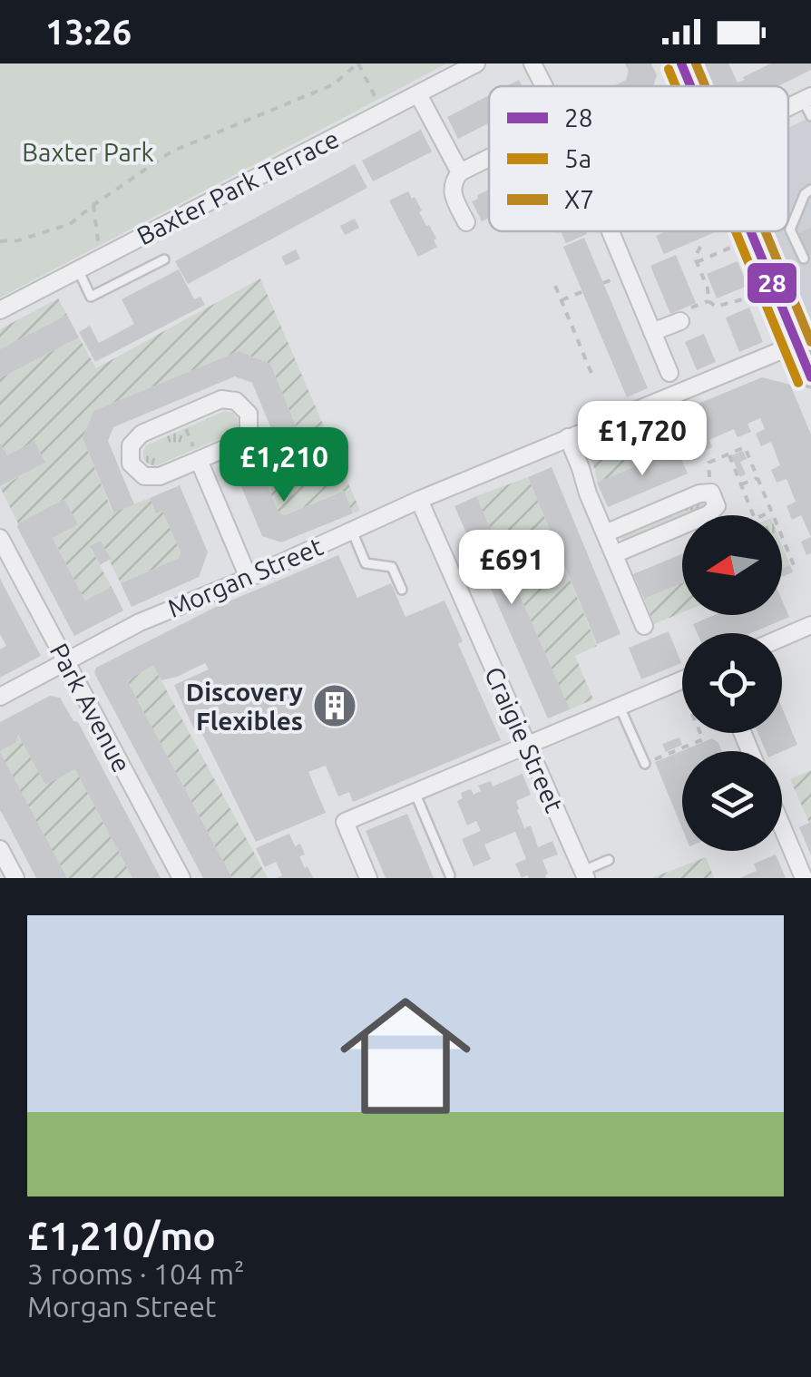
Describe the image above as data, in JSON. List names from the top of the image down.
{
  "streets": {
    "street": [
      "Baxter Park Terrace",
      "Morgan Street",
      "Park Avenue",
      "Craigie Street"
    ]
  },
  "crossings": [
    ["Morgan Street", "Park Avenue"],
    ["Morgan Street", "Craigie Street"]
  ],
  "parks": ["Baxter Park"],
  "places": {
    "building": ["Discovery Flexibles"]
  },
  "lines": ["transit line 28", "transit line X7", "transit line 5a"],
  "legend": ["28", "5a", "X7"],
  "north": "left",
  "page": {
    "status": "13:26",
    "price": ["£1,720", "£1,210", "£691"],
    "list": [
      {
        "name": "£1,210/mo",
        "note": "3 rooms · 104 m² · Morgan Street"
      }
    ]
  }
}
